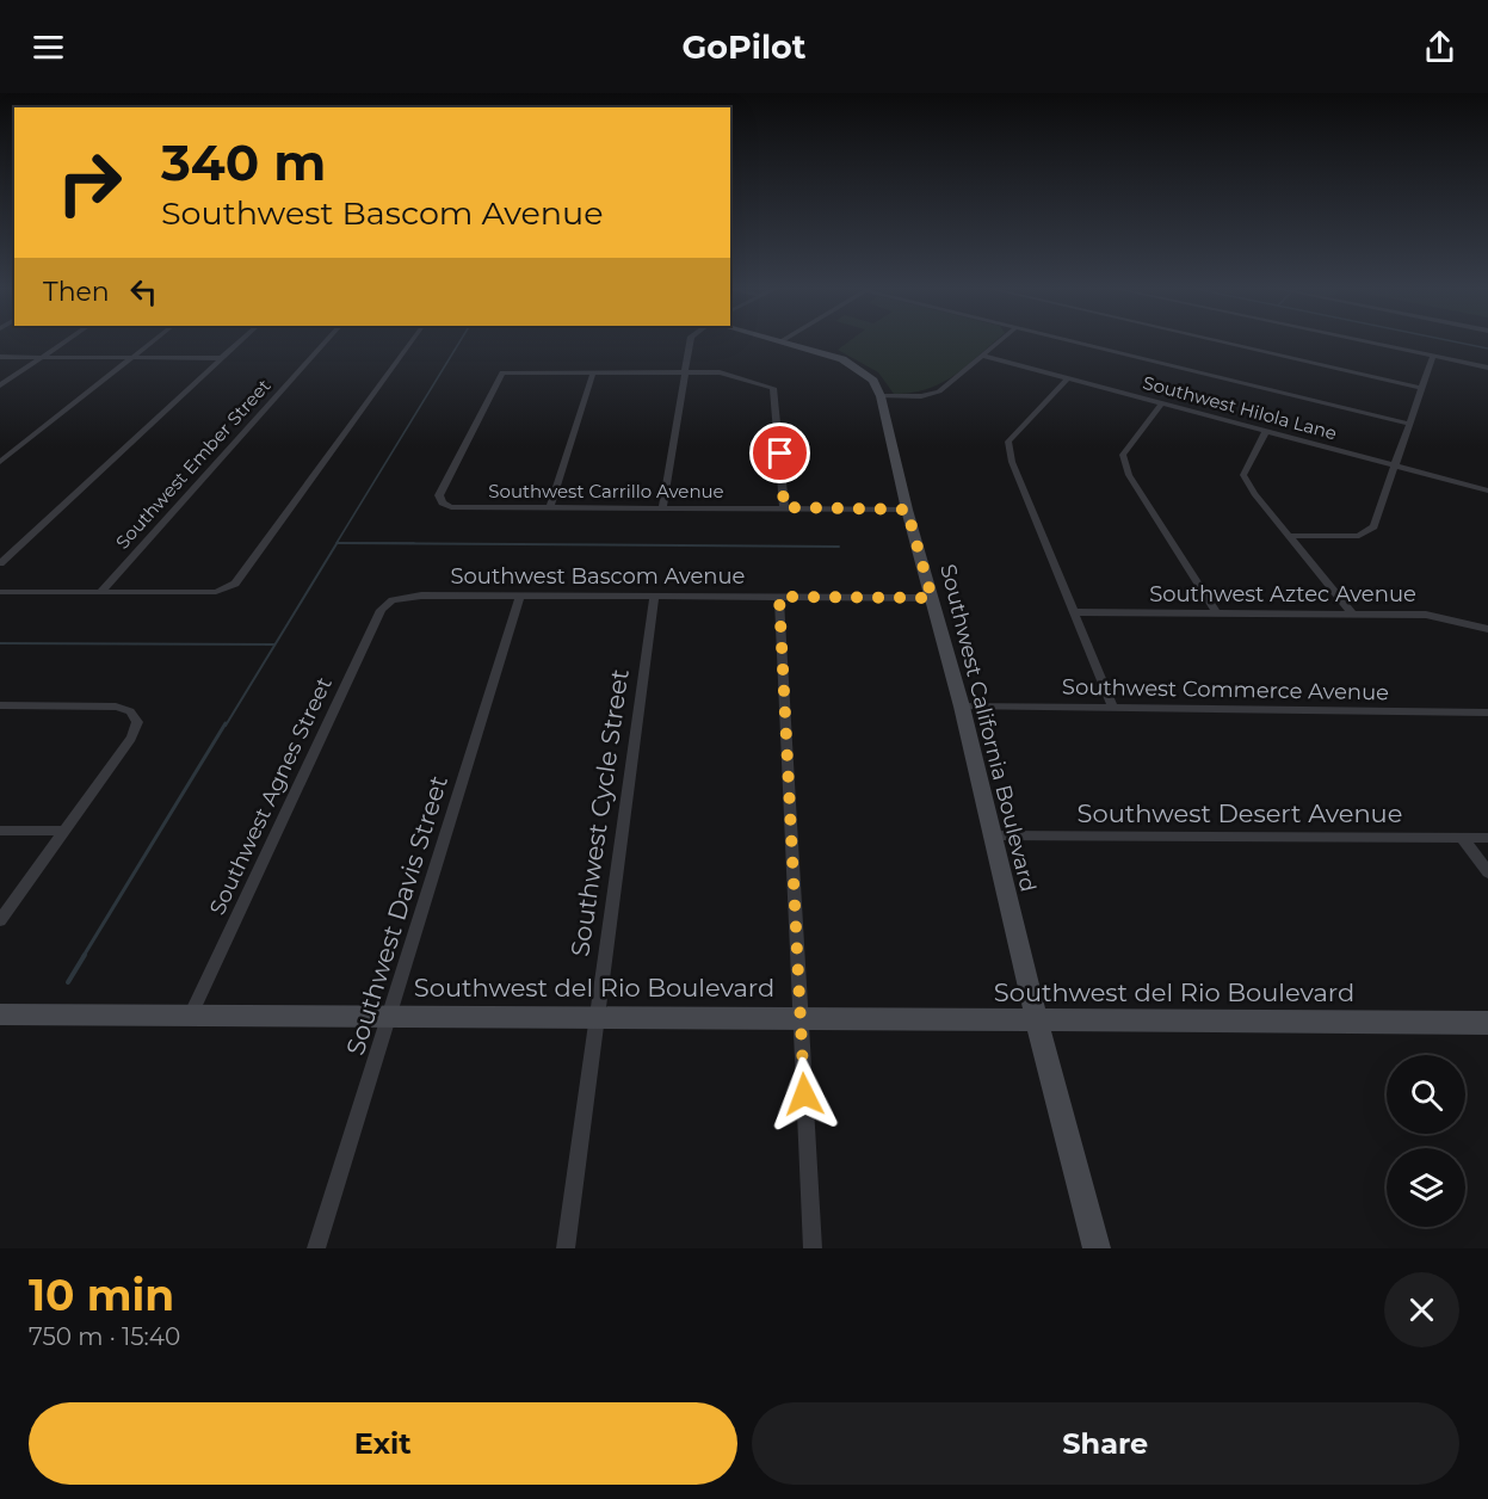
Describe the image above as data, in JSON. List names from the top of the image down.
{
  "streets": {
    "street": [
      "Southwest Hilola Lane",
      "Southwest Ember Street",
      "Southwest Carrillo Avenue",
      "Southwest Bascom Avenue",
      "Southwest Aztec Avenue",
      "Southwest Commerce Avenue",
      "Southwest California Boulevard",
      "Southwest Agnes Street",
      "Southwest Cycle Street",
      "Southwest Desert Avenue",
      "Southwest Davis Street",
      "Southwest del Rio Boulevard"
    ]
  },
  "crossings": [
    ["Southwest Carrillo Avenue", "Southwest California Boulevard"],
    ["Southwest Bascom Avenue", "Southwest California Boulevard"],
    ["Southwest Bascom Avenue", "Southwest Agnes Street"],
    ["Southwest Bascom Avenue", "Southwest Cycle Street"],
    ["Southwest Bascom Avenue", "Southwest Davis Street"],
    ["Southwest Commerce Avenue", "Southwest California Boulevard"],
    ["Southwest California Boulevard", "Southwest Desert Avenue"],
    ["Southwest California Boulevard", "Southwest del Rio Boulevard"],
    ["Southwest Agnes Street", "Southwest del Rio Boulevard"],
    ["Southwest Cycle Street", "Southwest del Rio Boulevard"],
    ["Southwest Davis Street", "Southwest del Rio Boulevard"]
  ],
  "page": {
    "header": "GoPilot",
    "turn": ["340 m", "Southwest Bascom Avenue"],
    "then": "Then",
    "heading": ["10 min", "750 m · 15:40"],
    "buttons": ["Exit", "Share"]
  }
}
